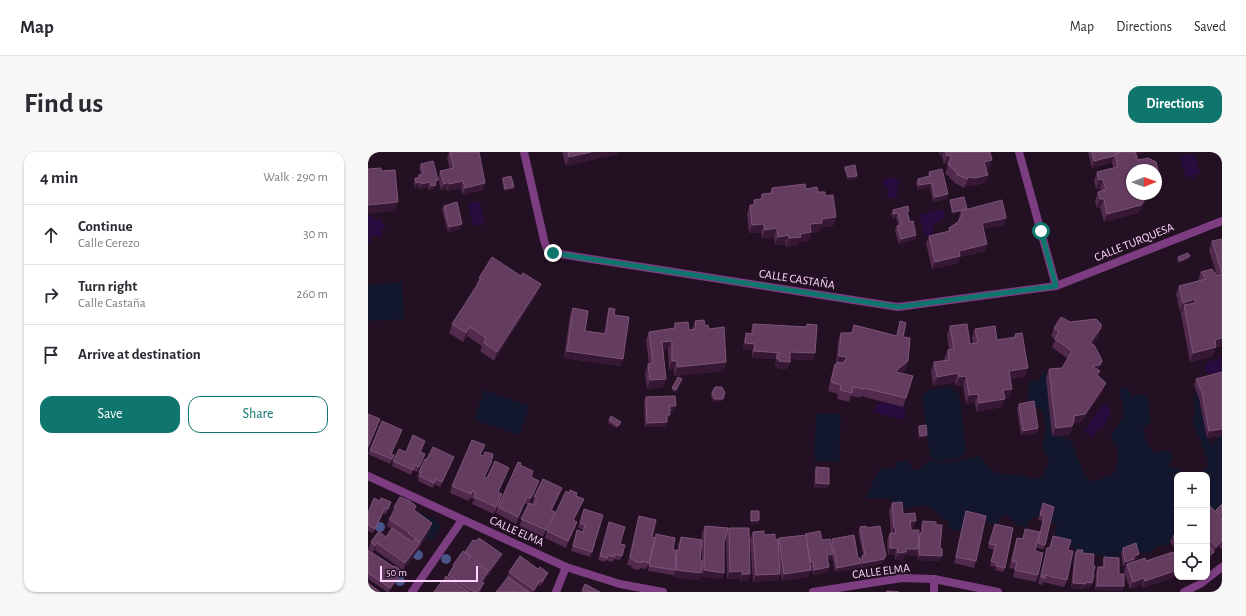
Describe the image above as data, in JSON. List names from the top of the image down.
{
  "streets": {
    "street": ["CALLE TURQUESA", "CALLE CASTAÑA", "CALLE ELMA"]
  },
  "crossings": [
    ["CALLE TURQUESA", "CALLE CASTAÑA"]
  ],
  "scale_bar": "50 m",
  "north": "right",
  "page": {
    "header": "Map",
    "nav": ["Map", "Directions", "Saved"],
    "buttons": [
      "Directions",
      ["Save", "Share"]
    ],
    "title": "Find us",
    "heading": ["4 min", "Walk · 290 m"],
    "list": [
      ["Continue", "Calle Cerezo", "30 m"],
      ["Turn right", "Calle Castaña", "260 m"],
      "Arrive at destination"
    ],
    "map_buttons": ["+", "−"],
    "scale": "50 m"
  }
}
